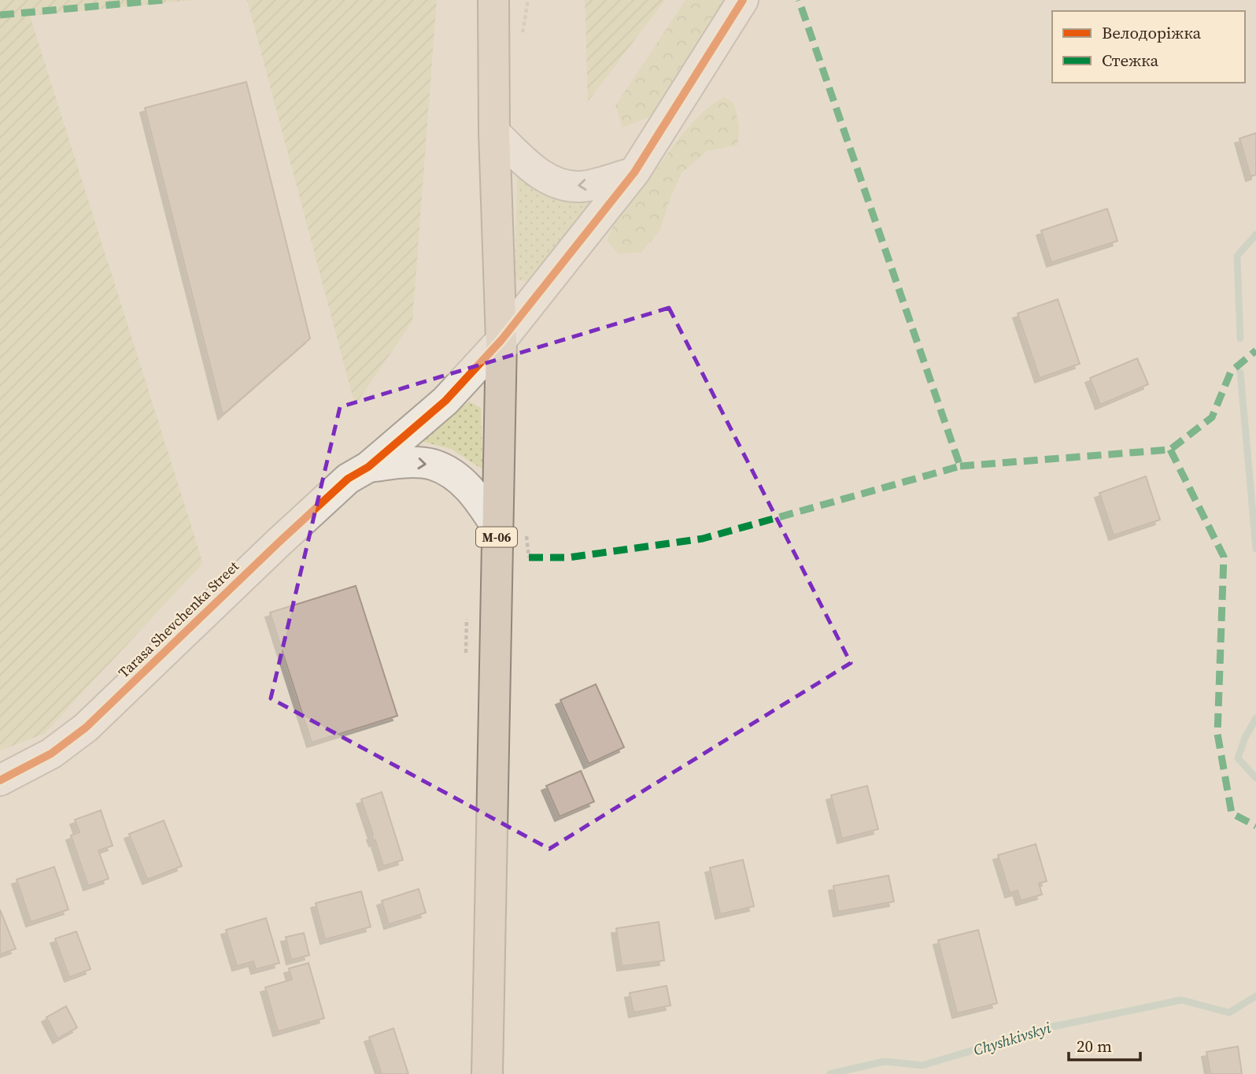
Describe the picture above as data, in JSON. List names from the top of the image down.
{
  "streets": {
    "highway": ["М-06"],
    "street": ["Tarasa Shevchenka Street"]
  },
  "crossings": [
    ["М-06", "Tarasa Shevchenka Street"]
  ],
  "water": ["Chyshkivskyi"],
  "legend": ["Велодоріжка", "Стежка"],
  "scale_bar": "20 m"
}
